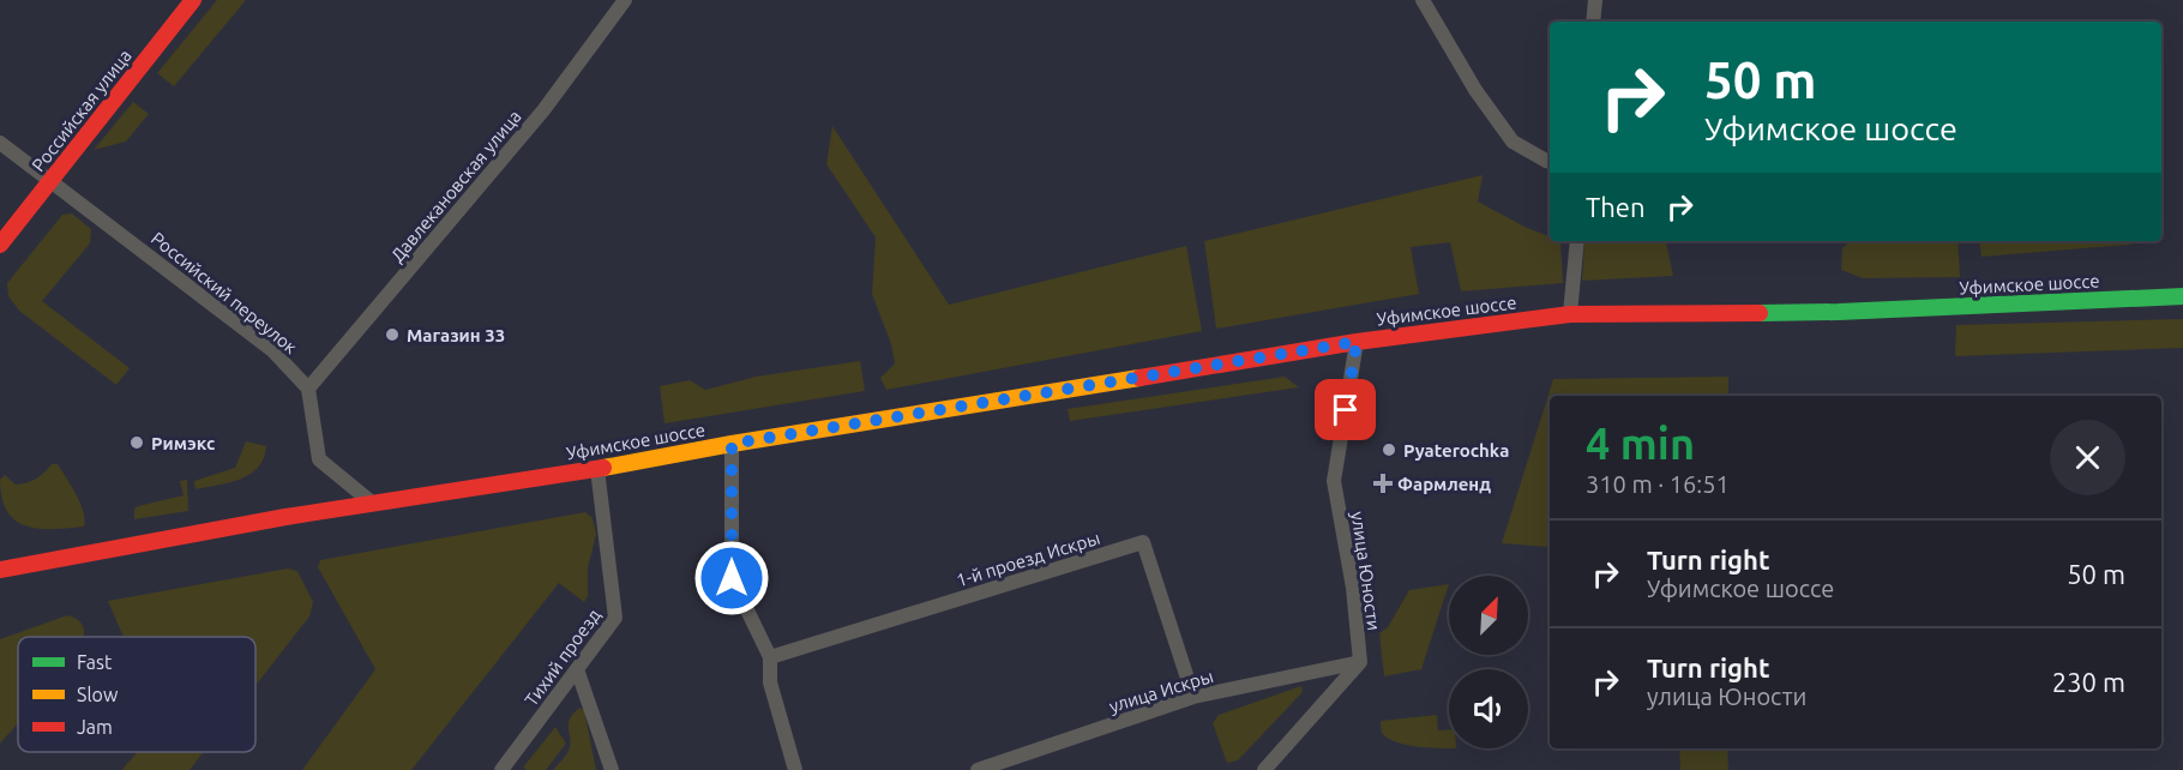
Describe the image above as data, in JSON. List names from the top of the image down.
{
  "streets": {
    "main road": ["Российская улица", "Уфимское шоссе"],
    "street": [
      "Давлекановская улица",
      "Российский переулок",
      "1-й проезд Искры",
      "улица Юности",
      "Тихий проезд",
      "улица Искры"
    ]
  },
  "crossings": [
    ["Российская улица", "Российский переулок"],
    ["Давлекановская улица", "Российский переулок"],
    ["Уфимское шоссе", "улица Юности"],
    ["Уфимское шоссе", "Тихий проезд"],
    ["1-й проезд Искры", "улица Искры"],
    ["улица Юности", "улица Искры"]
  ],
  "places": {
    "other": ["Магазин 33", "Римэкс", "Pyaterochka"],
    "health": ["Фармленд"]
  },
  "legend": ["Fast", "Slow", "Jam"],
  "north": "top right",
  "page": {
    "turn": ["50 m", "Уфимское шоссе"],
    "then": "Then",
    "heading": ["4 min", "310 m · 16:51"],
    "list": [
      {
        "name": "Turn right",
        "note": "Уфимское шоссе",
        "value": "50 m"
      },
      {
        "name": "Turn right",
        "note": "улица Юности",
        "value": "230 m"
      }
    ]
  }
}
